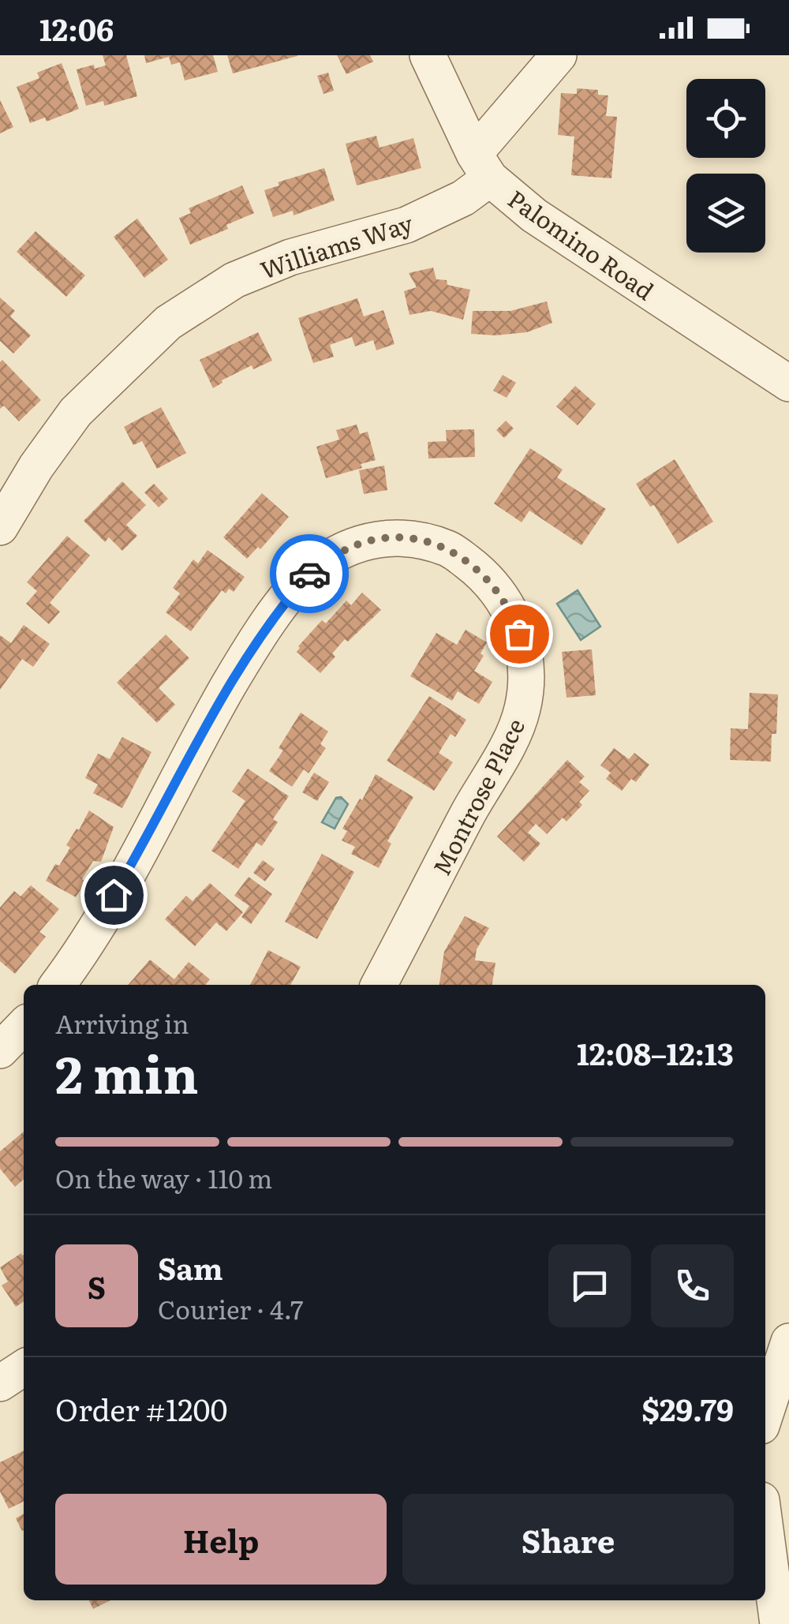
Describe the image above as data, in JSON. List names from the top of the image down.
{
  "streets": {
    "street": ["Palomino Road", "Williams Way", "Montrose Place"]
  },
  "crossings": [
    ["Palomino Road", "Williams Way"]
  ],
  "page": {
    "status": "12:06",
    "heading": ["2 min", "Arriving in", "12:08–12:13"],
    "panel": [
      "Sam",
      "Courier · 4.7",
      "Order #1200",
      "$29.79"
    ],
    "bar": "On the way · 110 m",
    "round": "S",
    "buttons": ["Help", "Share"]
  }
}
